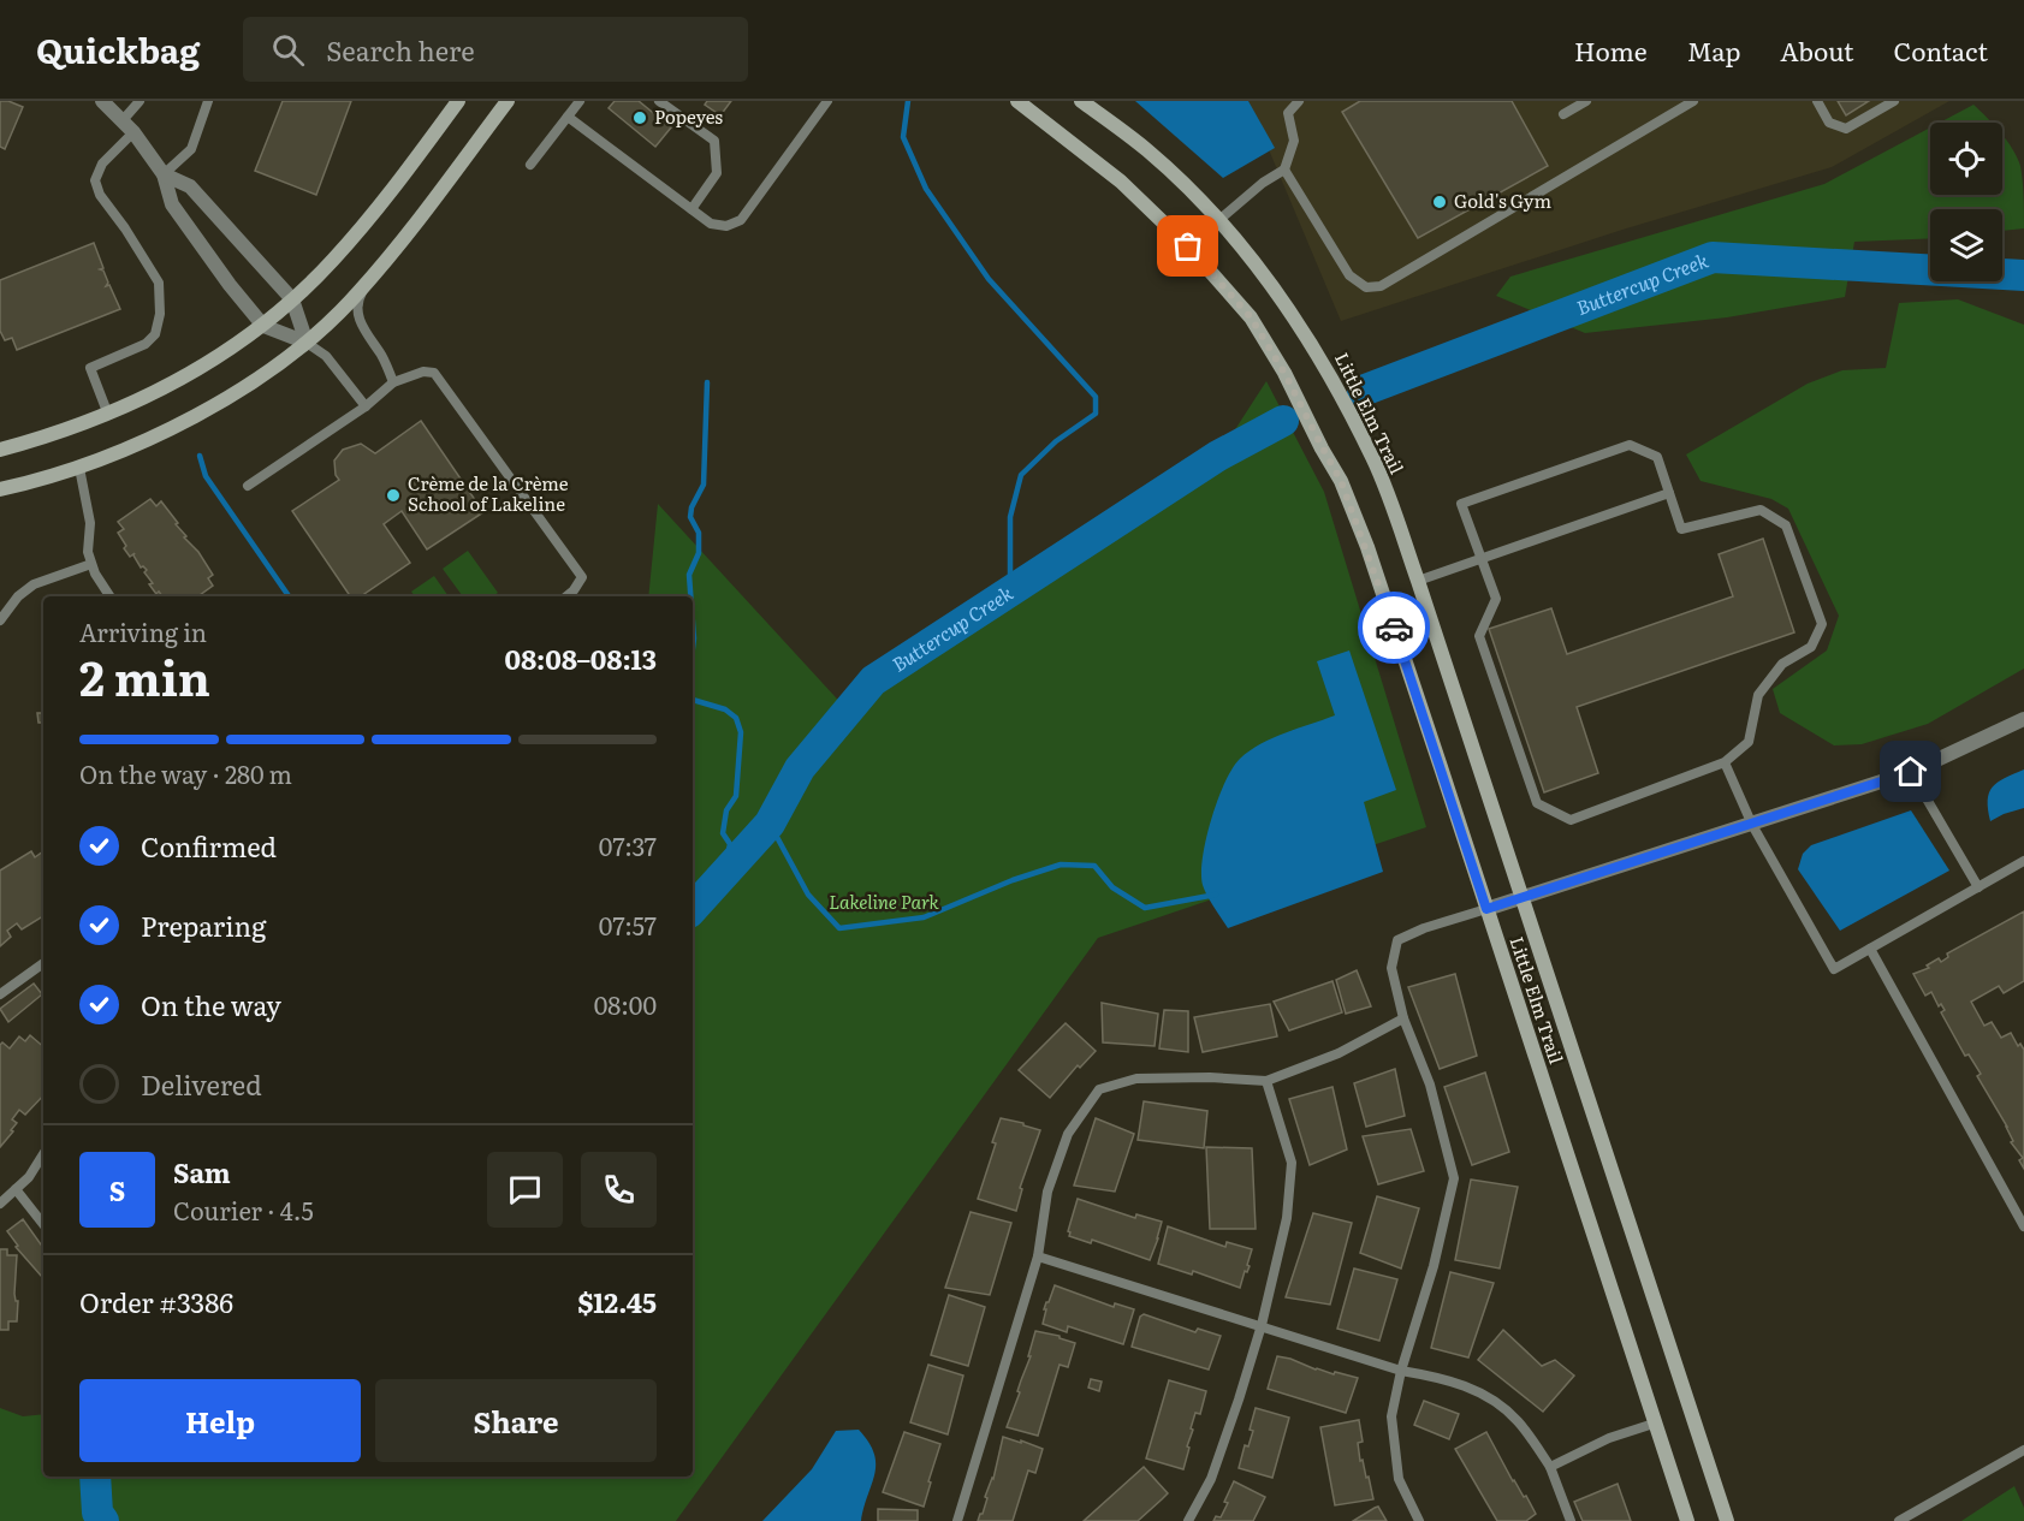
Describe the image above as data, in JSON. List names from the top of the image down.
{
  "streets": {
    "street": ["Little Elm Trail"]
  },
  "water": ["Buttercup Creek"],
  "parks": ["Lakeline Park"],
  "places": ["Popeyes", "Gold's Gym", "Crème de la Crème School of Lakeline"],
  "page": {
    "header": "Quickbag",
    "search": "Search here",
    "nav": [
      "Home",
      "Map",
      "About",
      "Contact"
    ],
    "heading": ["2 min", "Arriving in", "08:08–08:13"],
    "panel": [
      "Sam",
      "Courier · 4.5",
      "Order #3386",
      "$12.45"
    ],
    "bar": "On the way · 280 m",
    "list": [
      ["Confirmed", "07:37"],
      ["Preparing", "07:57"],
      ["On the way", "08:00"],
      "Delivered"
    ],
    "round": "S",
    "buttons": ["Help", "Share"]
  }
}
